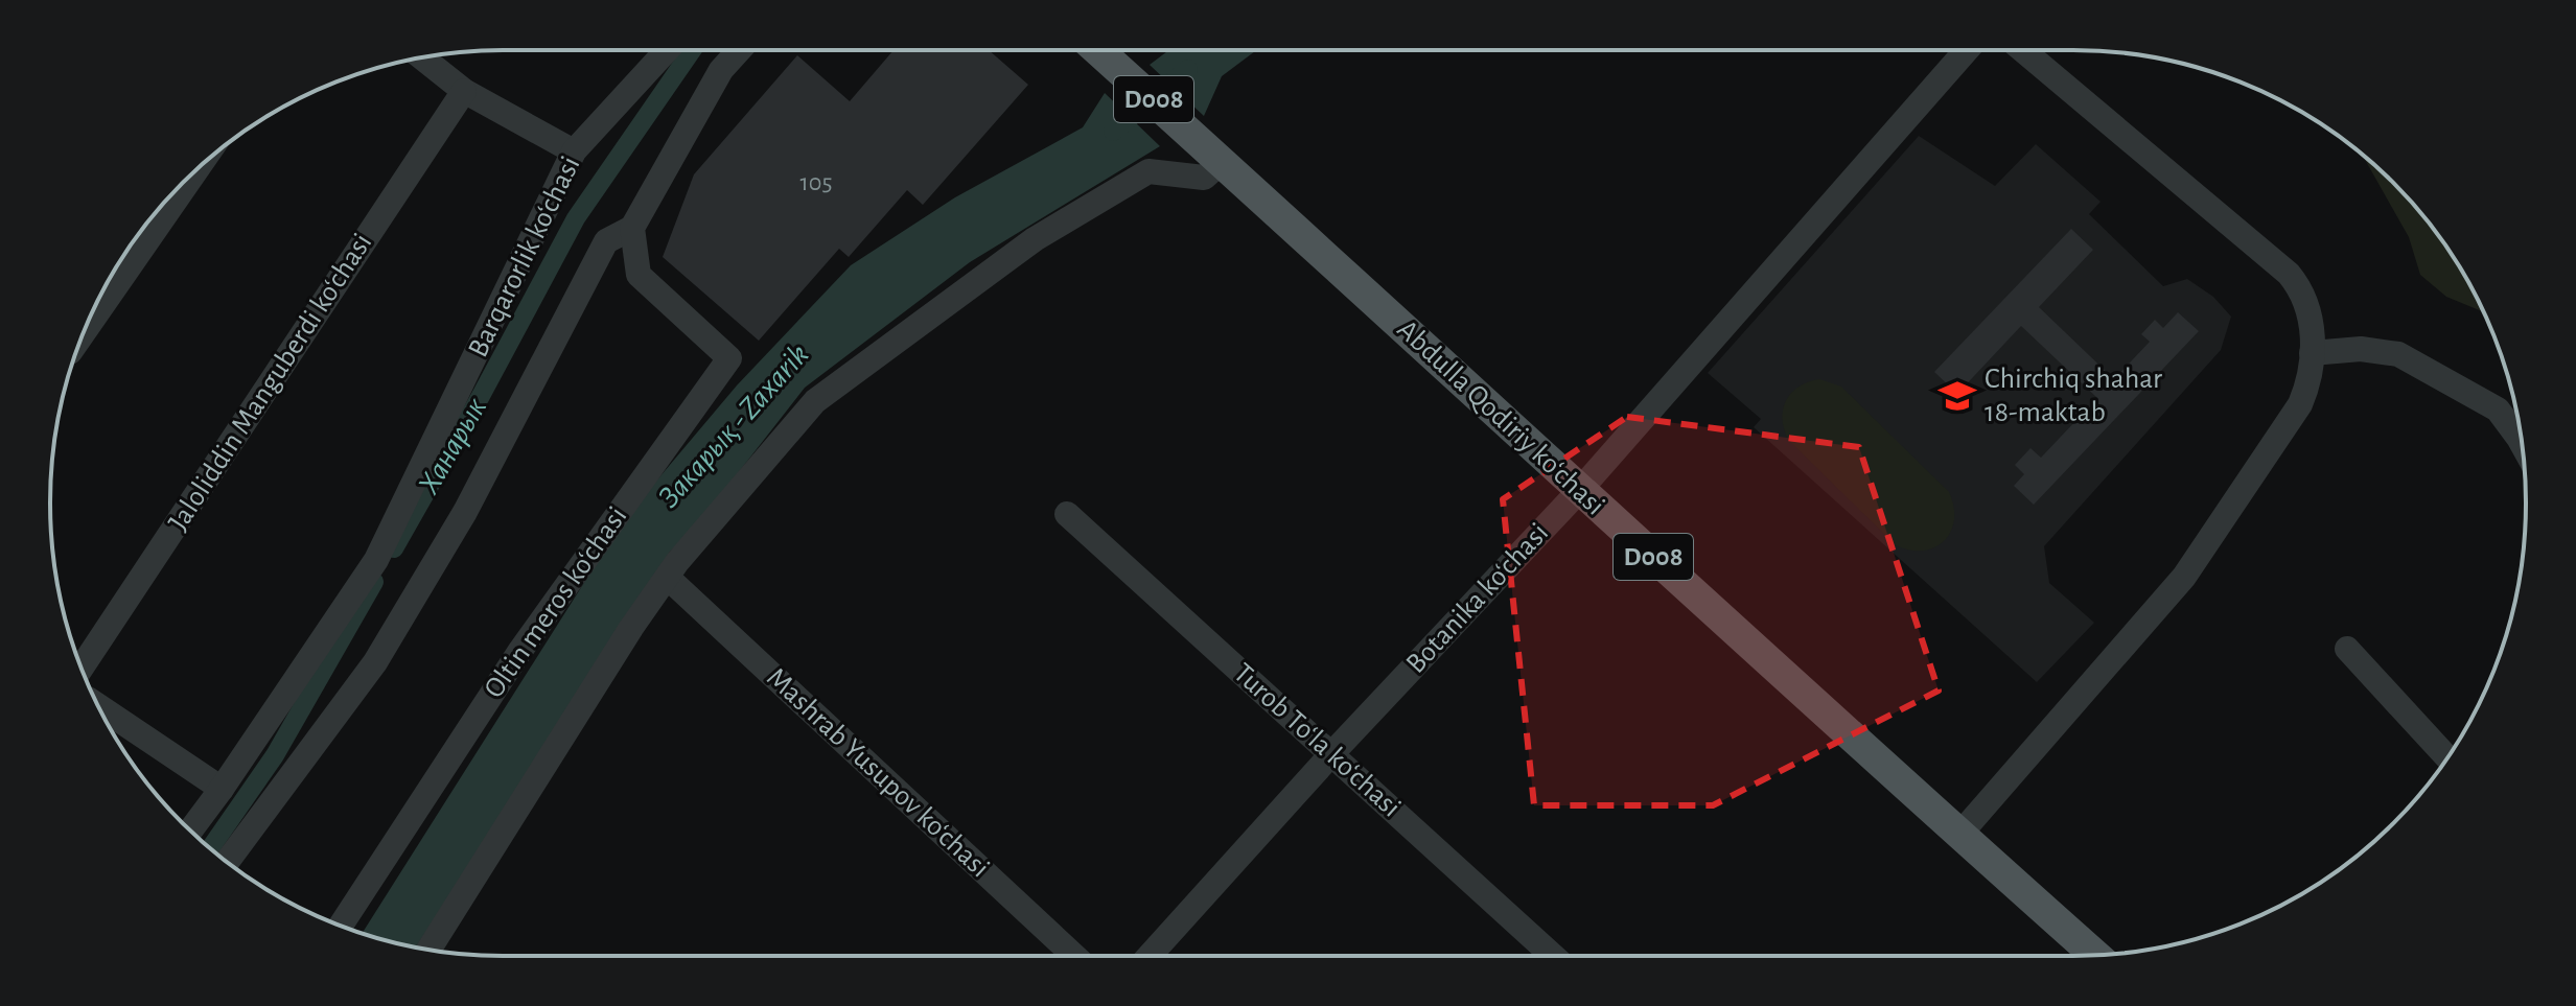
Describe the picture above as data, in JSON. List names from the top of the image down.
{
  "streets": {
    "main road": ["D008", "Abdulla Qodiriy ko‘chasi"],
    "street": [
      "Barqarorlik ko‘chasi",
      "Jaloliddin Manguberdi ko‘chasi",
      "Botanika ko‘chasi",
      "Oltin meros ko‘chasi",
      "Turob To‘la ko‘chasi",
      "Mashrab Yusupov ko‘chasi"
    ]
  },
  "crossings": [
    ["Abdulla Qodiriy ko‘chasi", "Botanika ko‘chasi"],
    ["Botanika ko‘chasi", "Turob To‘la ko‘chasi"]
  ],
  "water": ["Закарық - Zaxarik", "Ханарык"],
  "places": {
    "school or university": ["Chirchiq shahar 18-maktab"]
  },
  "house_numbers": ["105"]
}
